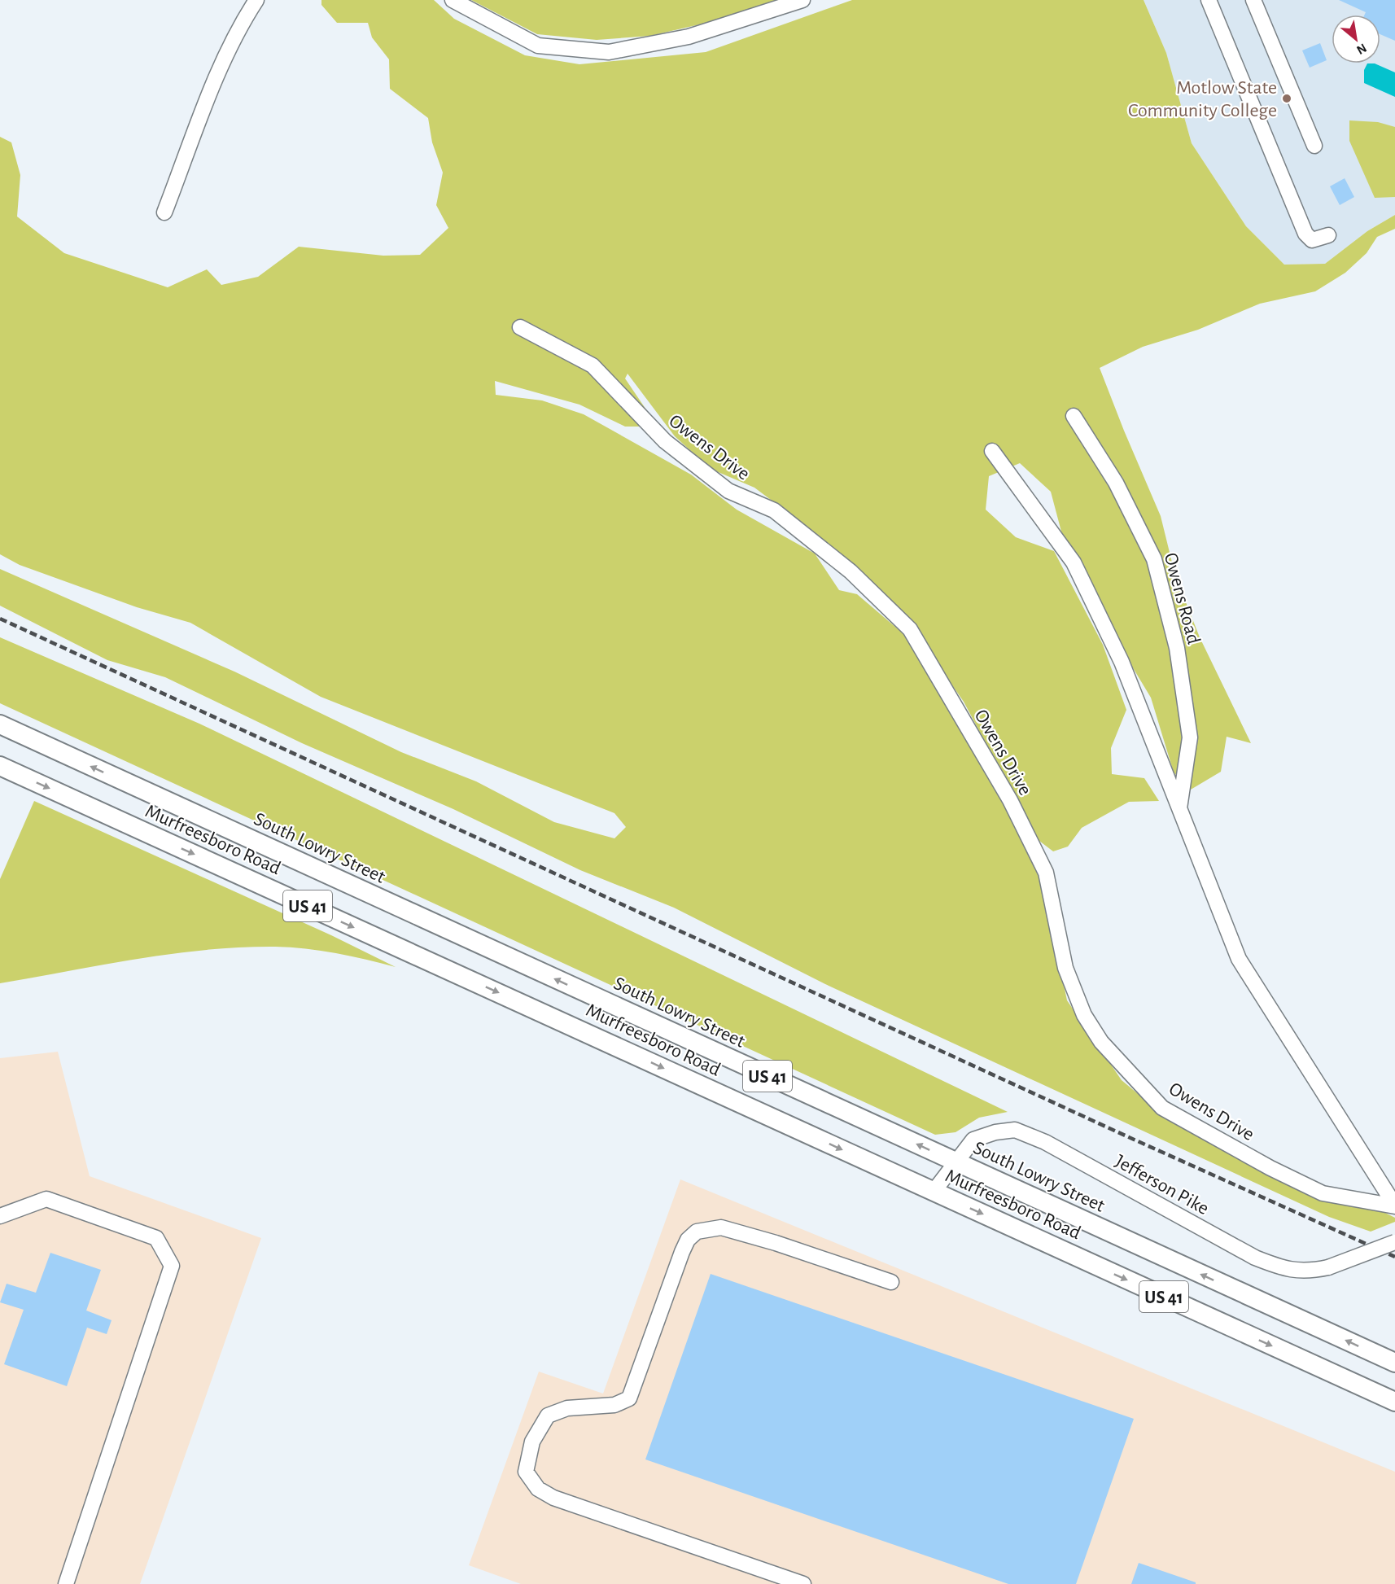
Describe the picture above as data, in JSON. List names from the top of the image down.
{
  "streets": {
    "main road": ["Murfreesboro Road", "South Lowry Street", "US 41"],
    "street": ["Owens Drive", "Owens Road", "Jefferson Pike"]
  },
  "crossings": [
    ["Owens Drive", "Owens Road"],
    ["Murfreesboro Road", "Jefferson Pike"],
    ["South Lowry Street", "Jefferson Pike"]
  ],
  "one_way": ["Murfreesboro Road", "South Lowry Street"],
  "places": ["Motlow State Community College"],
  "north": "bottom right"
}
